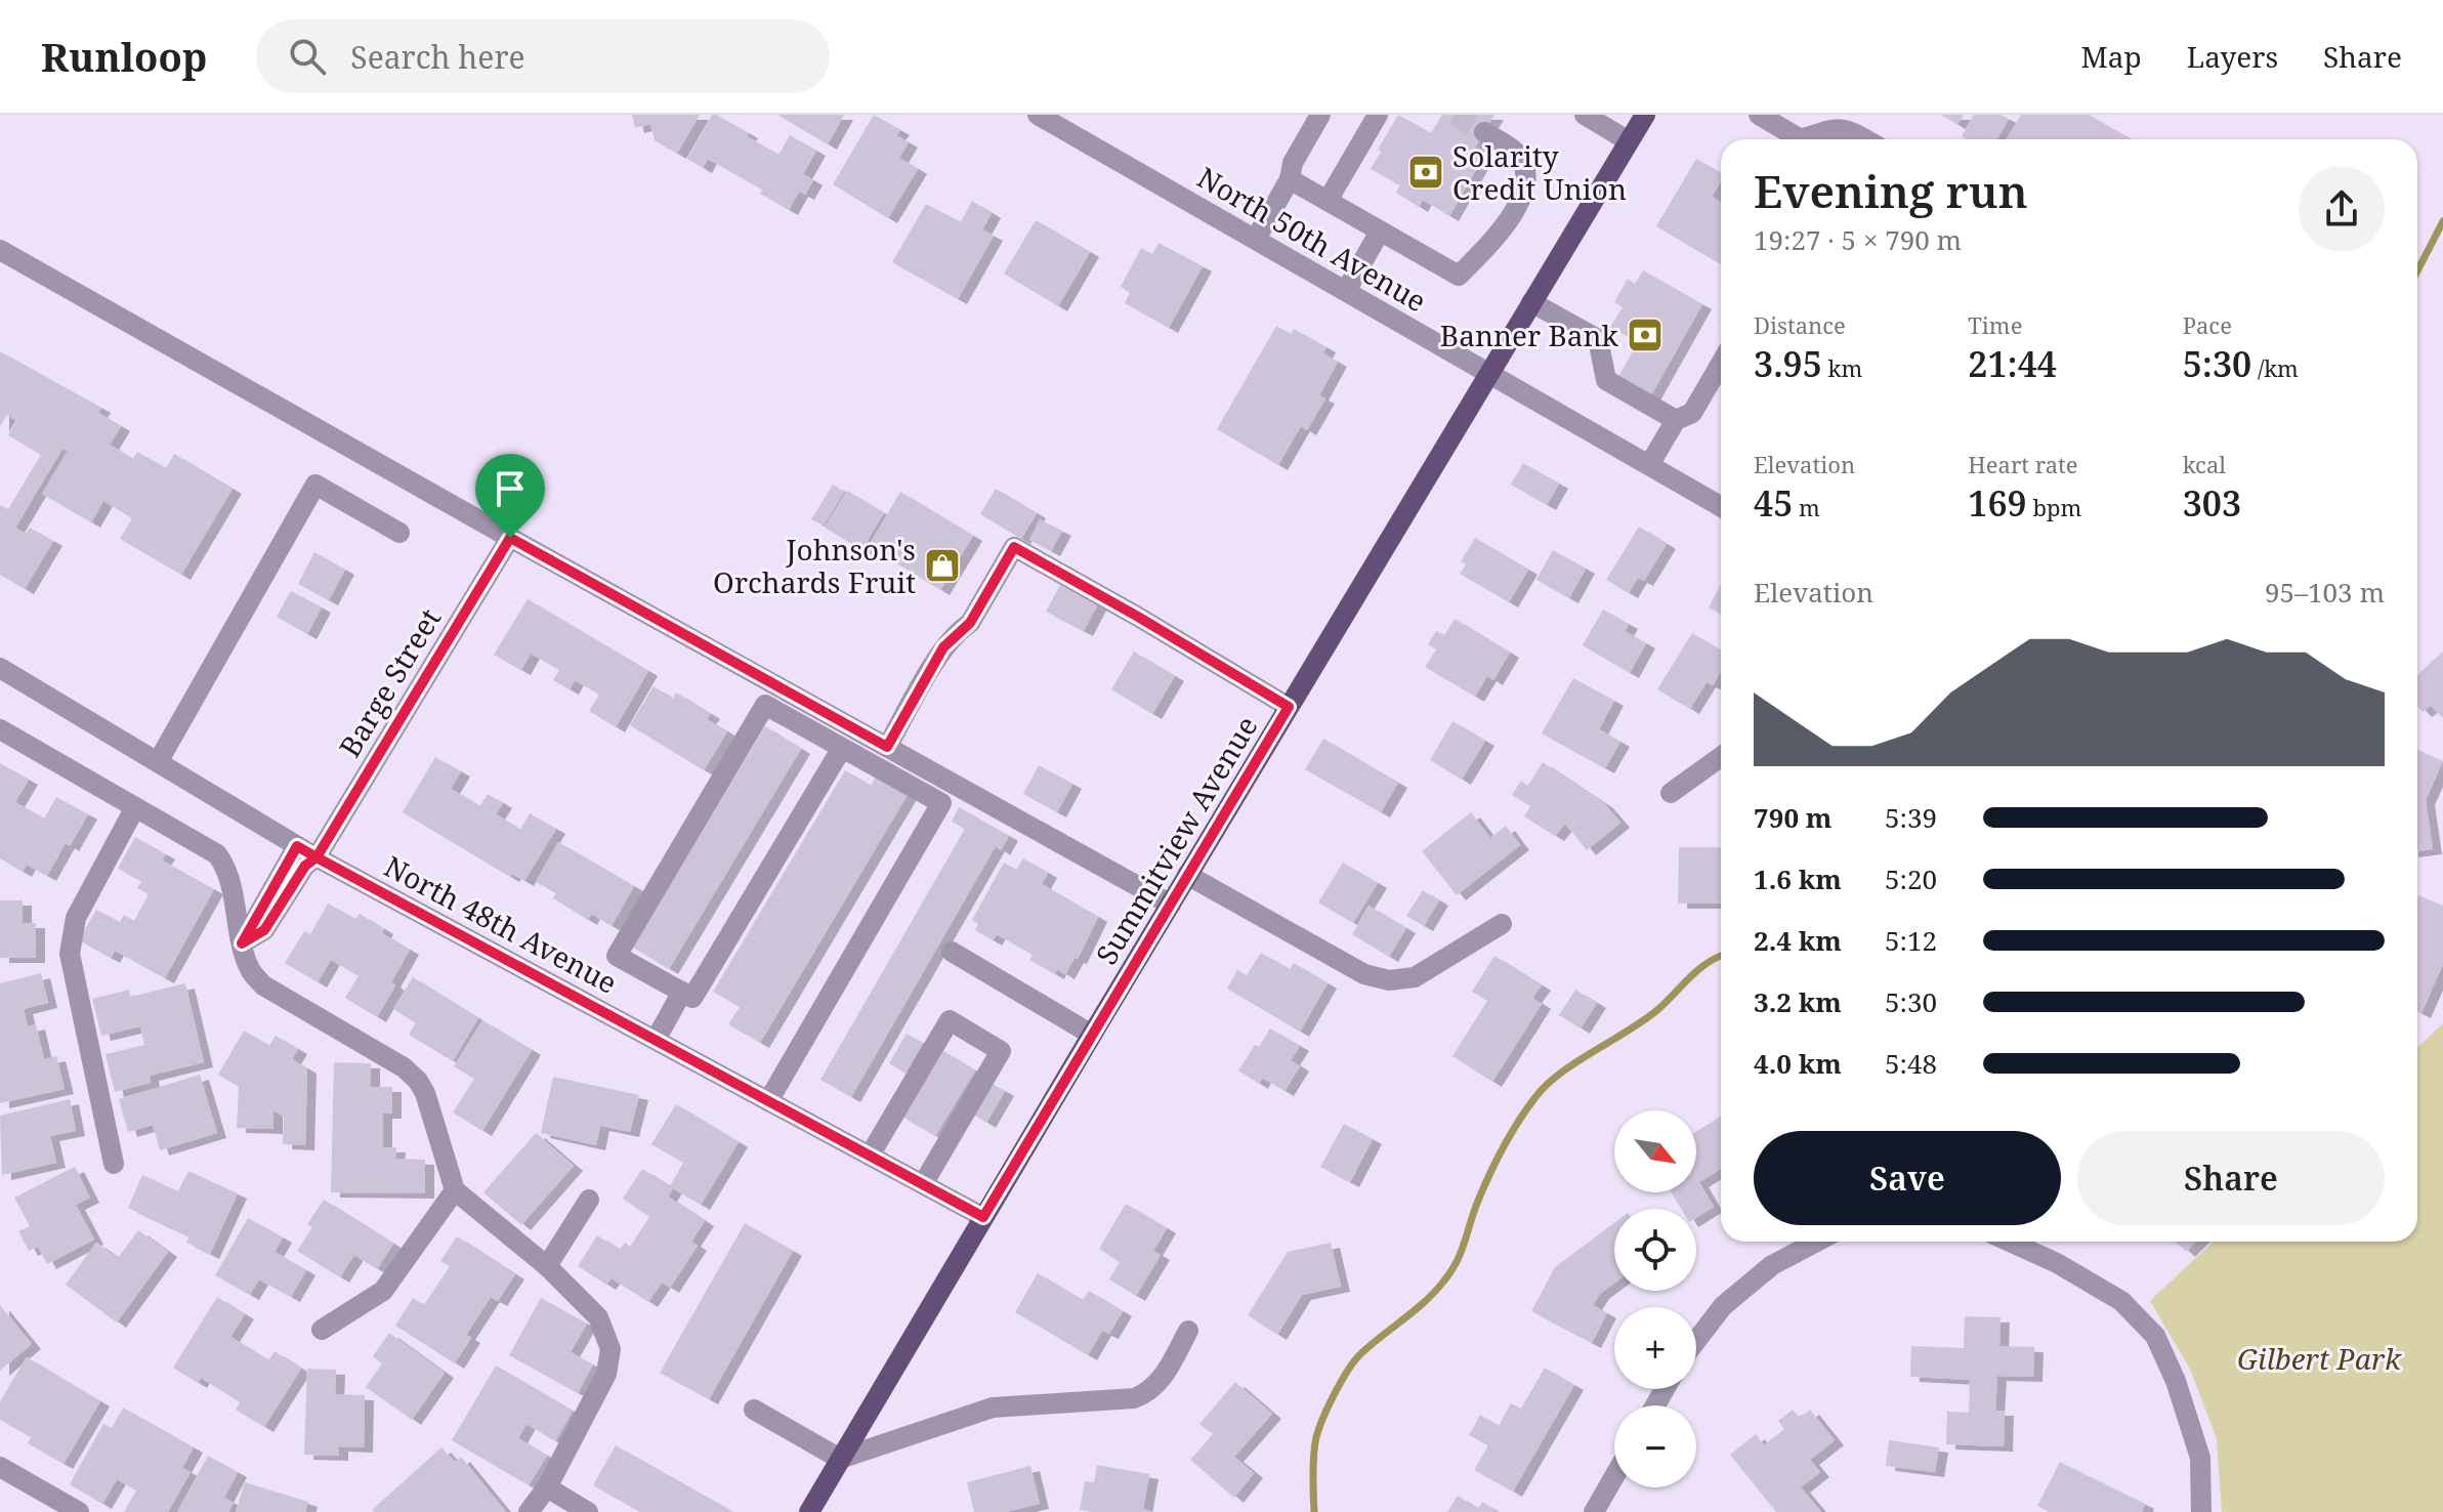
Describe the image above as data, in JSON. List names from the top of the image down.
{
  "streets": {
    "main road": ["Summitview Avenue"],
    "street": ["North 50th Avenue", "Barge Street", "North 48th Avenue"]
  },
  "crossings": [
    ["North 50th Avenue", "Summitview Avenue"],
    ["Barge Street", "North 48th Avenue"],
    ["Summitview Avenue", "North 48th Avenue"]
  ],
  "parks": ["Gilbert Park"],
  "places": {
    "bank": ["Solarity Credit Union", "Banner Bank"],
    "shop": ["Johnson's Orchards Fruit"]
  },
  "north": "bottom right",
  "page": {
    "header": "Runloop",
    "search": "Search here",
    "nav": ["Map", "Layers", "Share"],
    "heading": ["Evening run", "19:27 · 5 × 790 m"],
    "stats": [
      ["Distance", "3.95 km"],
      ["Time", "21:44"],
      ["Pace", "5:30 /km"],
      ["Elevation", "45 m"],
      ["Heart rate", "169 bpm"],
      ["kcal", "303"]
    ],
    "chart": ["Elevation", "95–103 m"],
    "list": [
      {
        "name": "790 m",
        "note": "5:39"
      },
      {
        "name": "1.6 km",
        "note": "5:20"
      },
      {
        "name": "2.4 km",
        "note": "5:12"
      },
      {
        "name": "3.2 km",
        "note": "5:30"
      },
      {
        "name": "4.0 km",
        "note": "5:48"
      }
    ],
    "map_buttons": ["+", "−"],
    "buttons": ["Save", "Share"]
  }
}
